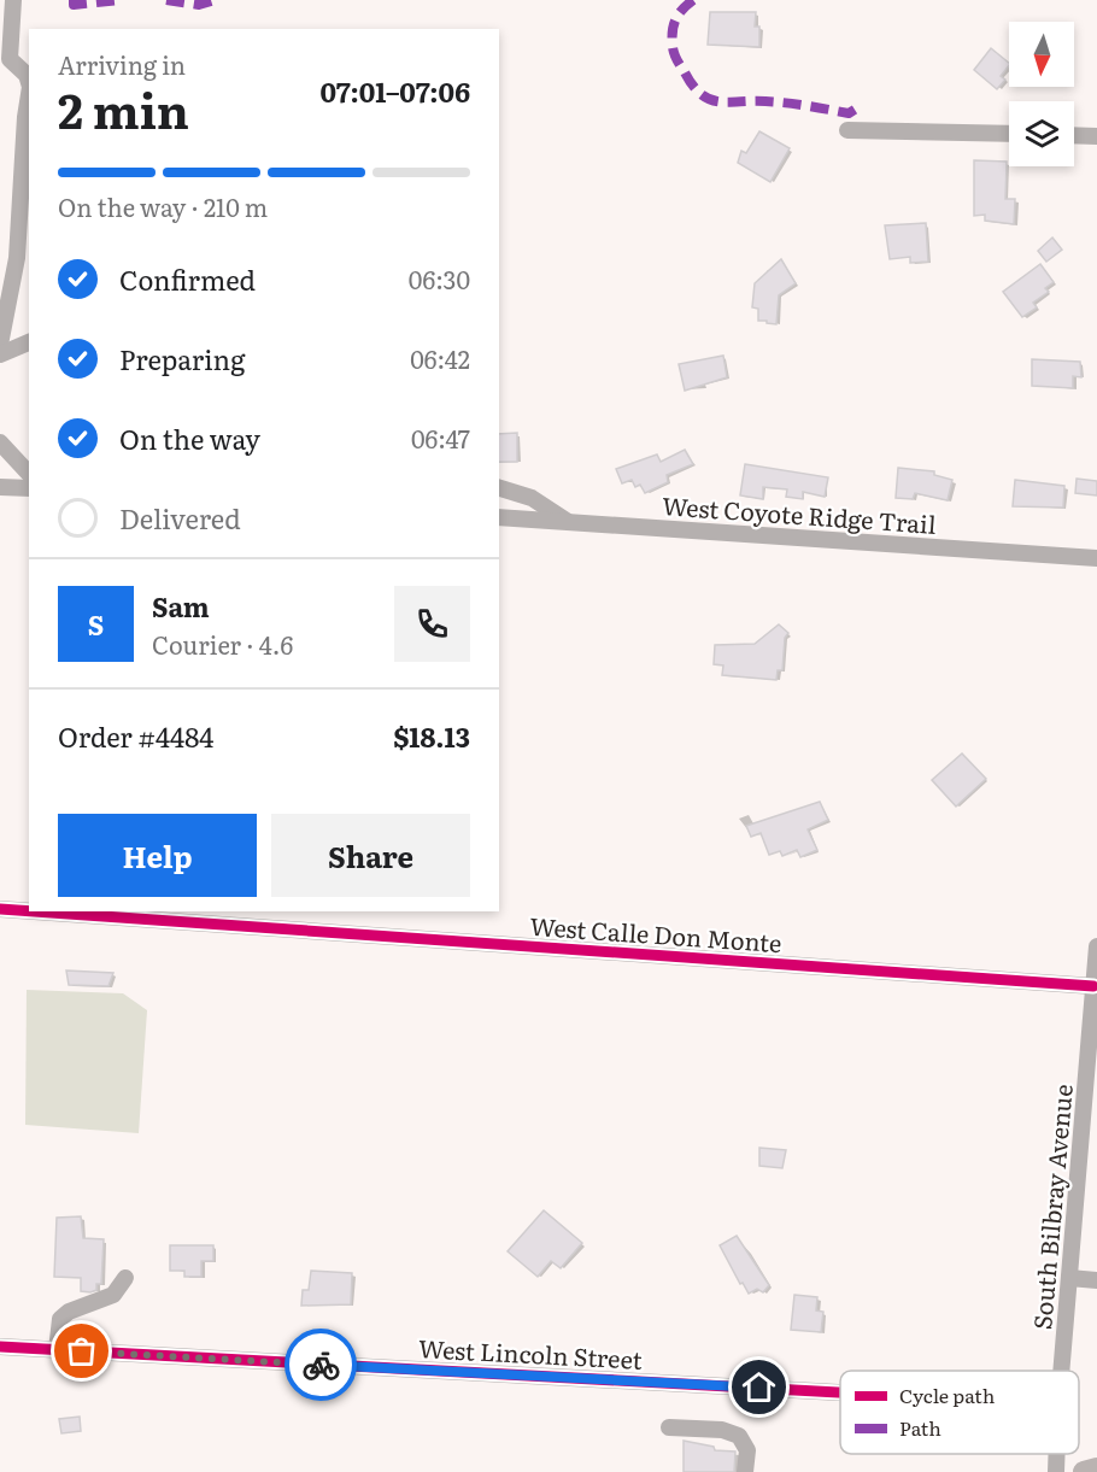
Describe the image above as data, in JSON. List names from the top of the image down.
{
  "streets": {
    "street": [
      "West Coyote Ridge Trail",
      "West Calle Don Monte",
      "South Bilbray Avenue",
      "West Lincoln Street"
    ]
  },
  "crossings": [
    ["West Calle Don Monte", "South Bilbray Avenue"]
  ],
  "legend": ["Cycle path", "Path"],
  "north": "bottom",
  "page": {
    "heading": ["2 min", "Arriving in", "07:01–07:06"],
    "panel": [
      "Sam",
      "Courier · 4.6",
      "Order #4484",
      "$18.13"
    ],
    "bar": "On the way · 210 m",
    "list": [
      ["Confirmed", "06:30"],
      ["Preparing", "06:42"],
      ["On the way", "06:47"],
      "Delivered"
    ],
    "round": "S",
    "buttons": ["Help", "Share"]
  }
}
